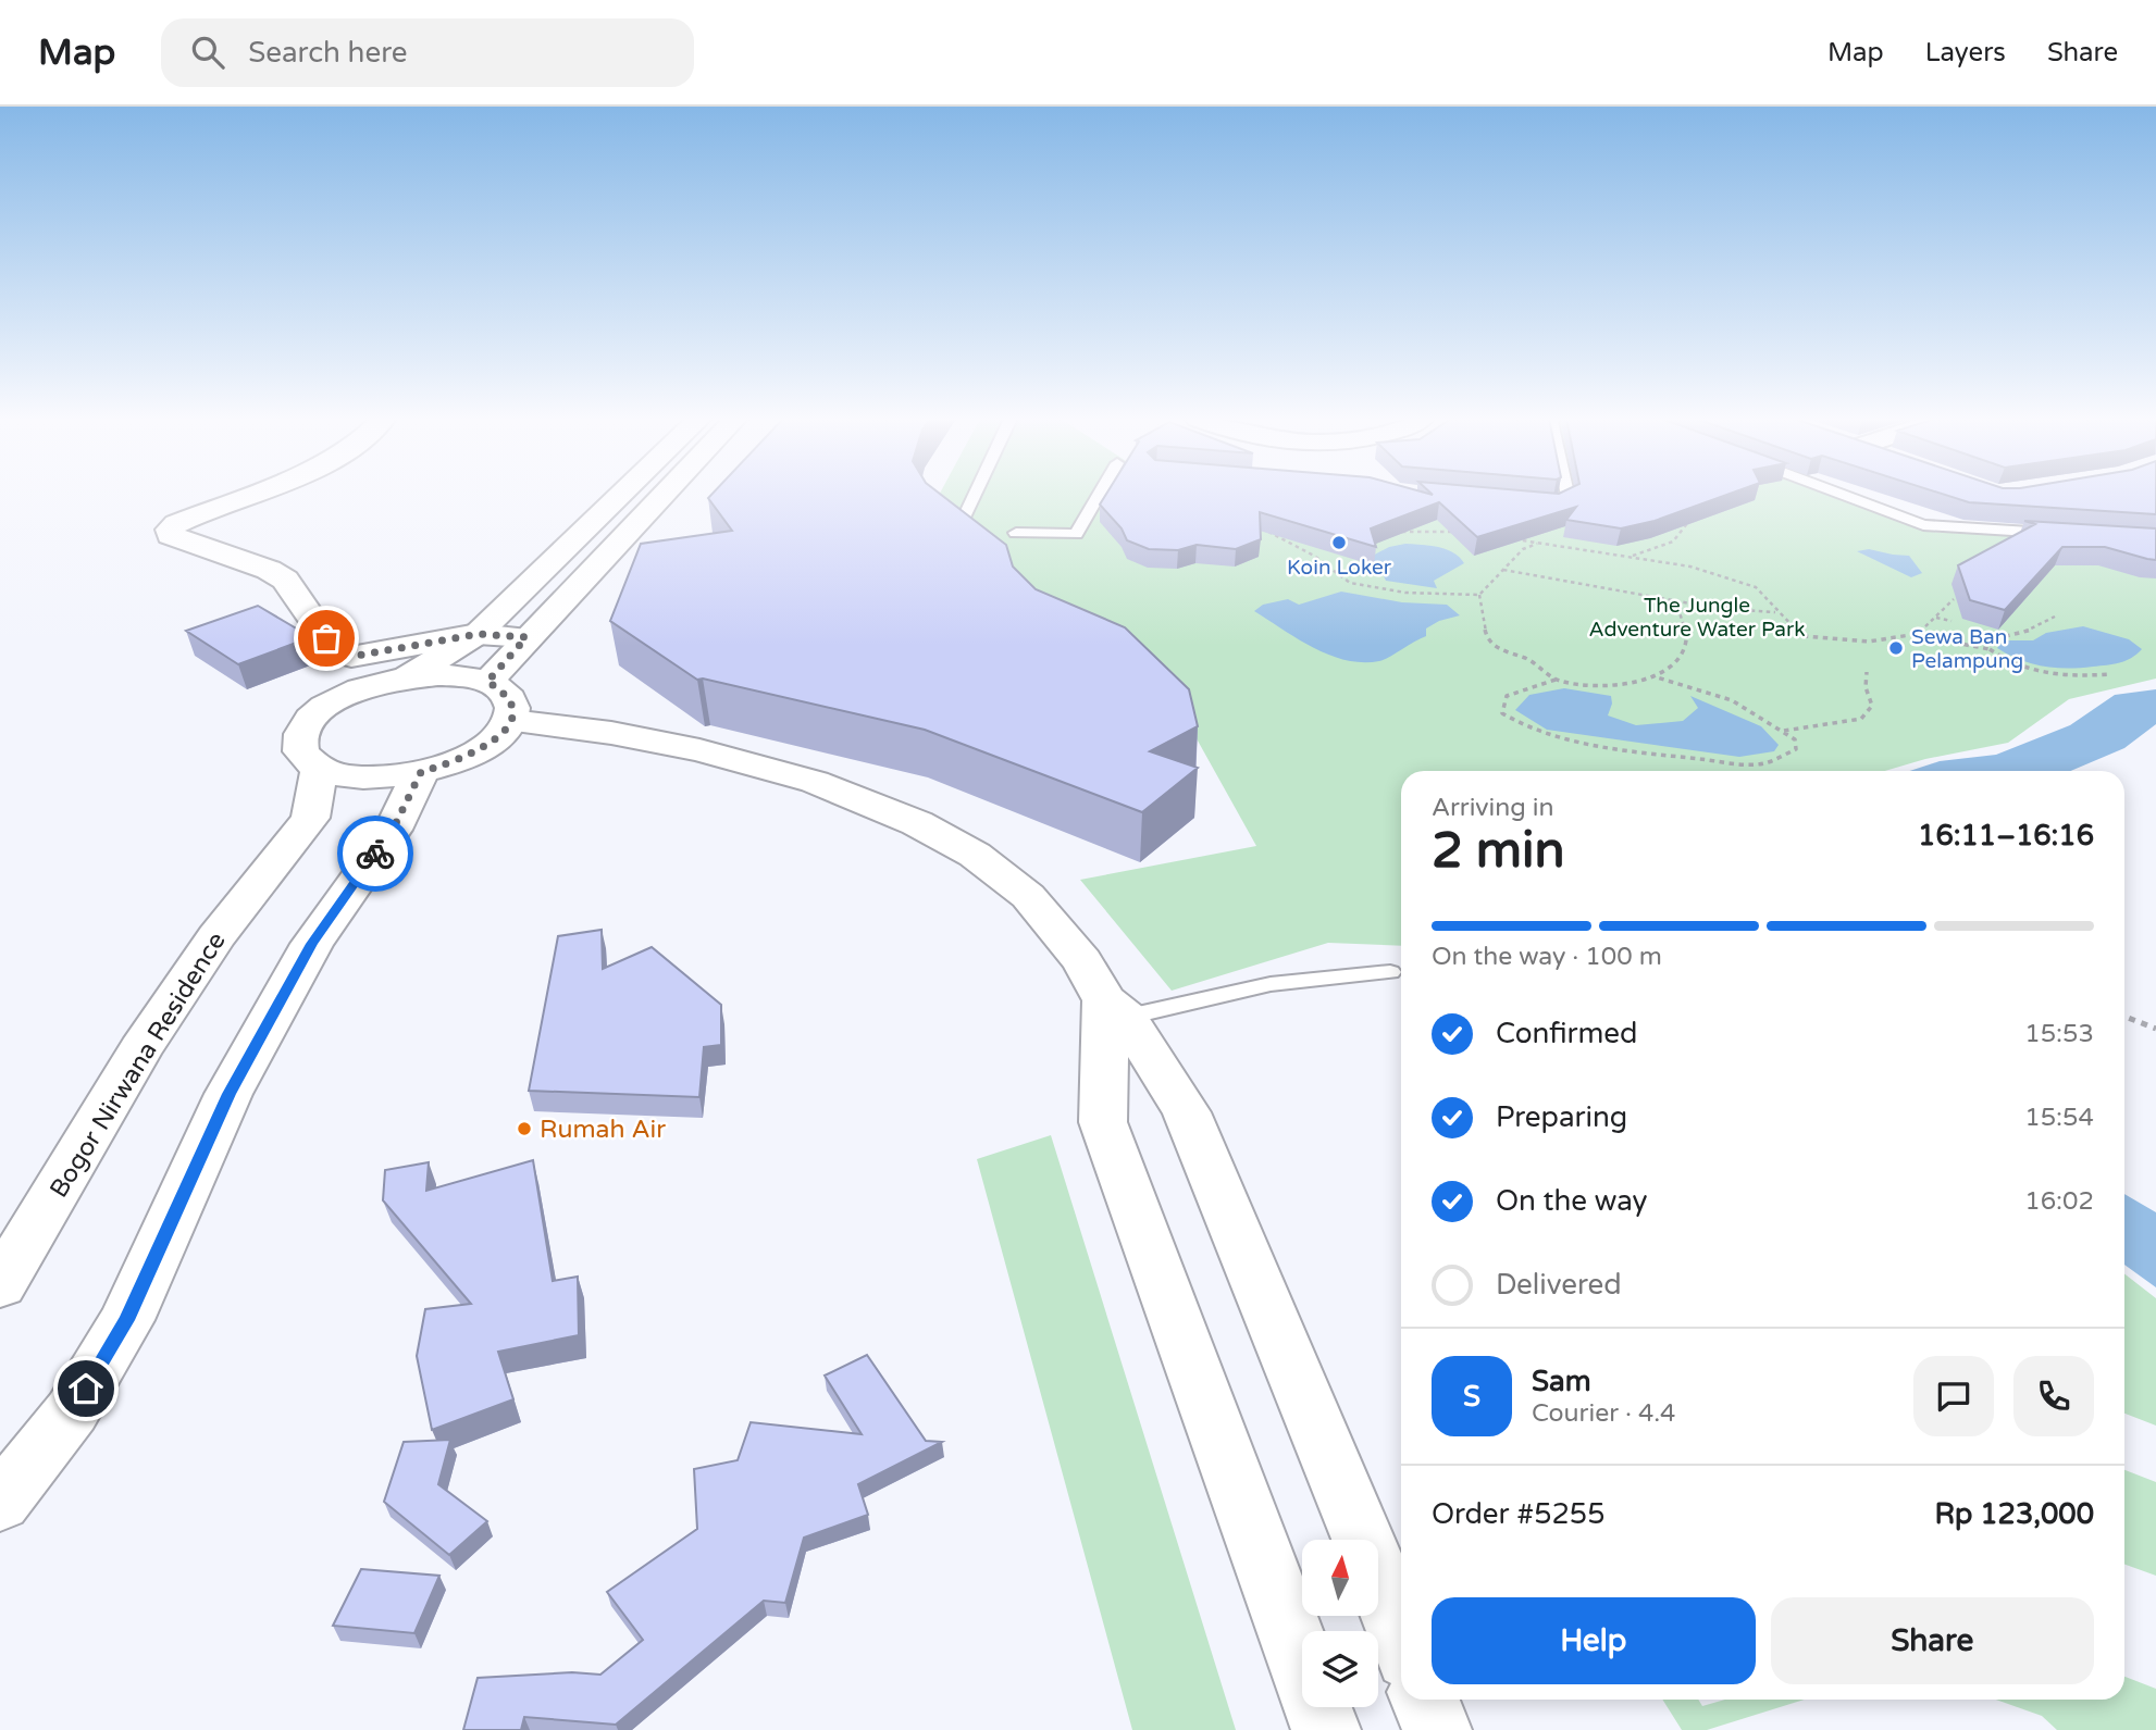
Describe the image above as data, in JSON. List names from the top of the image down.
{
  "streets": {
    "street": ["Bogor Nirwana Residence"]
  },
  "parks": ["The Jungle Adventure Water Park"],
  "places": ["Koin Loker", "Sewa Ban Pelampung", "Rumah Air"],
  "north": "top",
  "page": {
    "header": "Map",
    "search": "Search here",
    "nav": ["Map", "Layers", "Share"],
    "heading": ["2 min", "Arriving in", "16:11–16:16"],
    "panel": [
      "Sam",
      "Courier · 4.4",
      "Order #5255",
      "Rp 123,000"
    ],
    "bar": "On the way · 100 m",
    "list": [
      ["Confirmed", "15:53"],
      ["Preparing", "15:54"],
      ["On the way", "16:02"],
      "Delivered"
    ],
    "round": "S",
    "buttons": ["Help", "Share"]
  }
}
